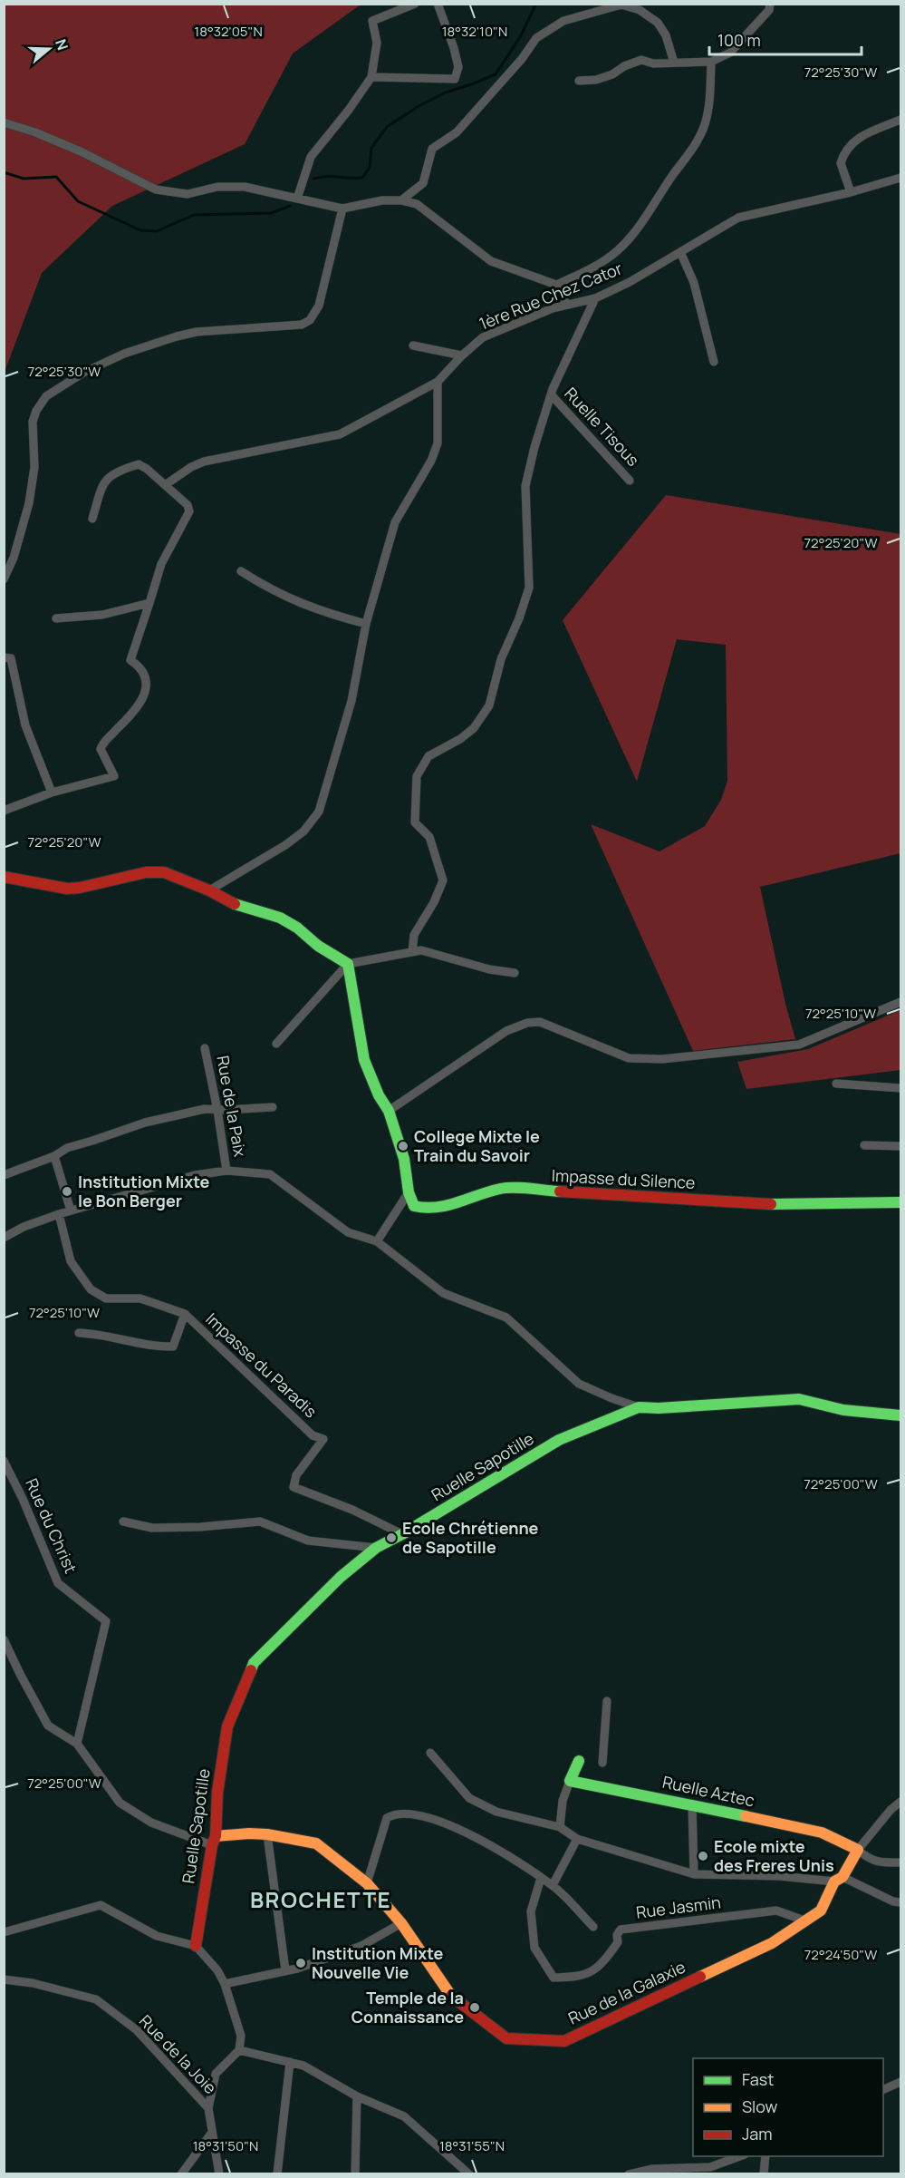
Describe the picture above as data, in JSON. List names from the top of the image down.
{
  "streets": {
    "street": [
      "1ère Rue Chez Cator",
      "Ruelle Tisous",
      "Rue de la Paix",
      "Impasse du Silence",
      "Impasse du Paradis",
      "Ruelle Sapotille",
      "Rue du Christ",
      "Ruelle Aztec",
      "Rue Jasmin",
      "Rue de la Galaxie",
      "Rue de la Joie"
    ]
  },
  "crossings": [
    ["Impasse du Paradis", "Ruelle Sapotille"],
    ["Ruelle Sapotille", "Rue de la Galaxie"],
    ["Ruelle Aztec", "Rue de la Galaxie"],
    ["Rue Jasmin", "Rue de la Galaxie"]
  ],
  "districts": ["BROCHETTE"],
  "places": [
    "College Mixte le Train du Savoir",
    "Institution Mixte le Bon Berger",
    "Ecole Chrétienne de Sapotille",
    "Ecole mixte des Freres Unis",
    "Institution Mixte Nouvelle Vie",
    "Temple de la Connaissance"
  ],
  "legend": ["Fast", "Slow", "Jam"],
  "scale_bar": "100 m",
  "north": "right",
  "coordinates": [
    "18°32'05\"N",
    "18°32'10\"N",
    "72°25'30\"W",
    "72°25'20\"W",
    "72°25'10\"W",
    "72°25'00\"W",
    "72°24'50\"W",
    "18°31'50\"N",
    "18°31'55\"N"
  ]
}
